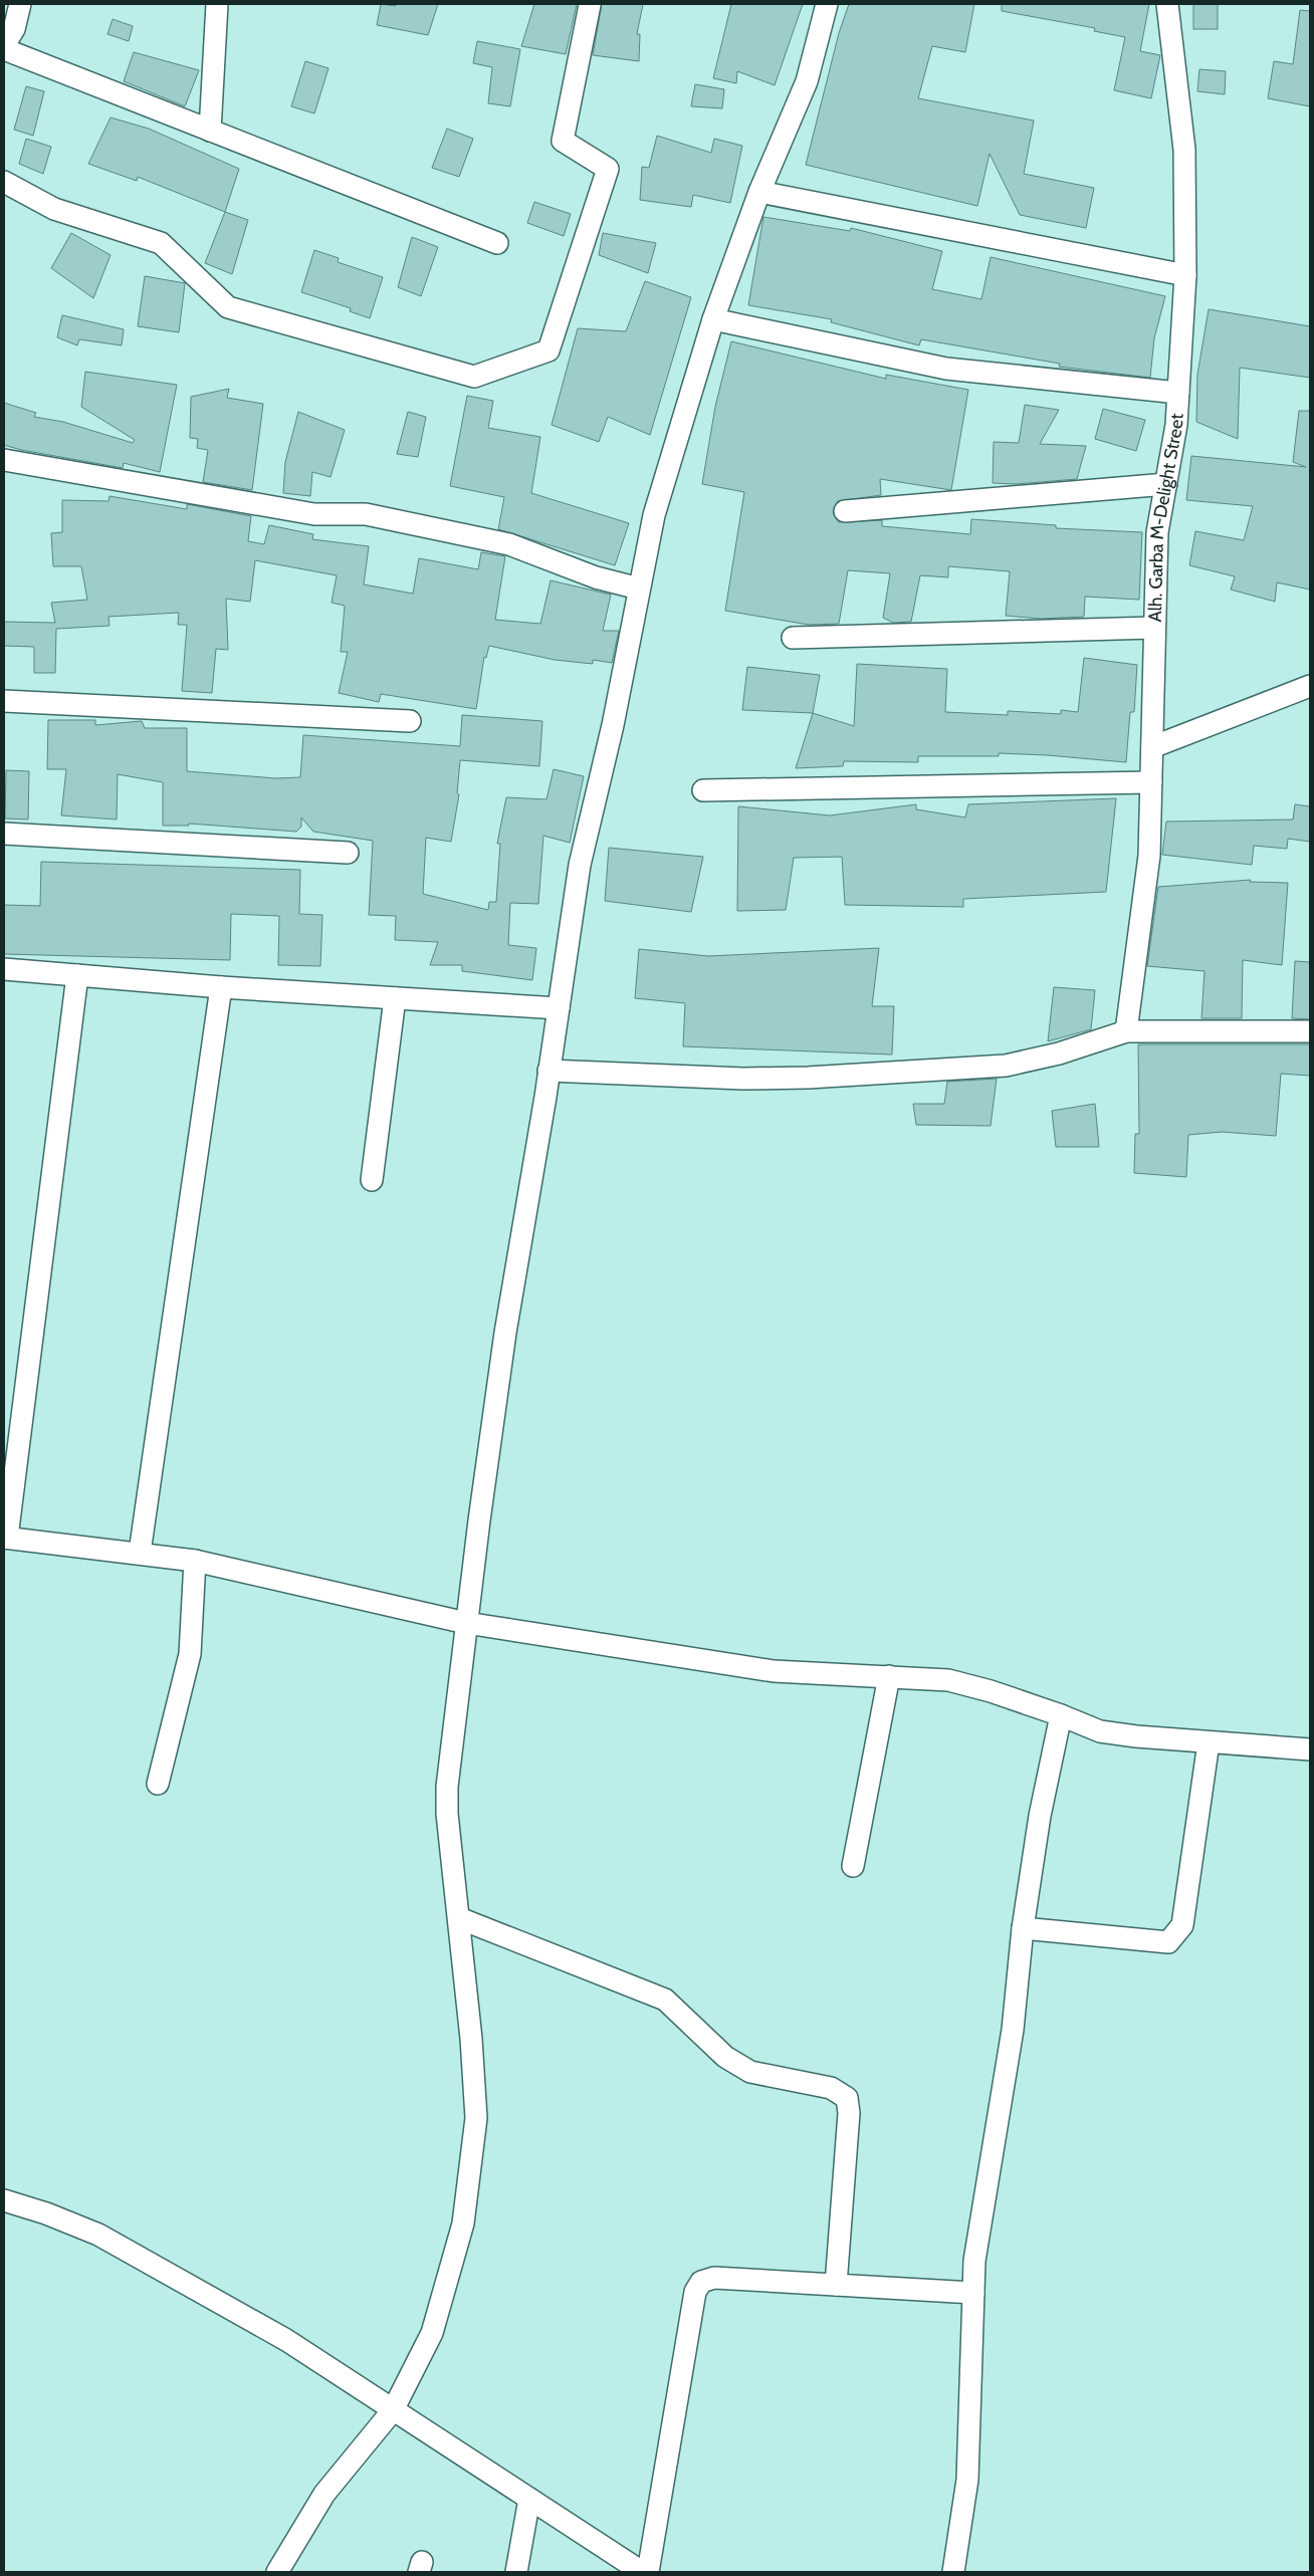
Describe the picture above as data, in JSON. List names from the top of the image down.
{
  "streets": {
    "street": ["Alh. Garba M-Delight Street"]
  }
}
